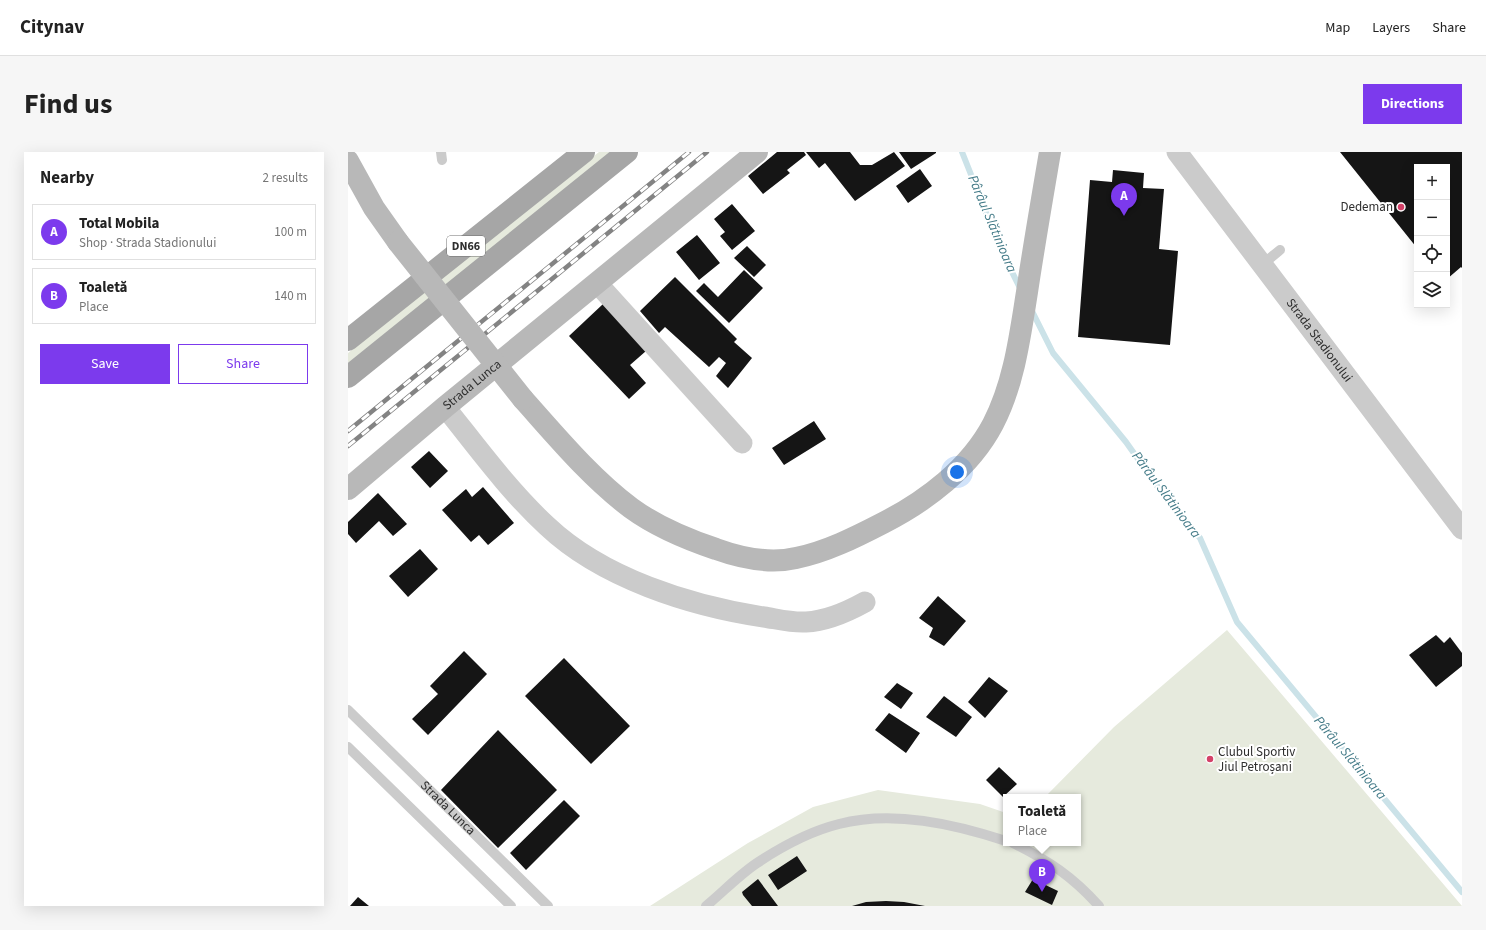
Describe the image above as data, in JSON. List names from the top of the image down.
{
  "streets": {
    "main road": ["DN66", "Strada Lunca"],
    "street": ["Strada Stadionului"]
  },
  "water": ["Pârâul Slătinioara"],
  "places": ["Dedeman", "Clubul Sportiv Jiul Petroșani"],
  "page": {
    "header": "Citynav",
    "nav": ["Map", "Layers", "Share"],
    "title": "Find us",
    "buttons": [
      "Directions",
      ["Save", "Share"]
    ],
    "heading": ["Nearby", "2 results"],
    "map_buttons": ["+", "−"],
    "pins": ["A", "B"],
    "list": [
      {
        "mark": "A",
        "name": "Total Mobila",
        "note": "Shop · Strada Stadionului",
        "value": "100 m"
      },
      {
        "mark": "B",
        "name": "Toaletă",
        "note": "Place",
        "value": "140 m"
      }
    ],
    "popup": ["Toaletă", "Place"]
  }
}
